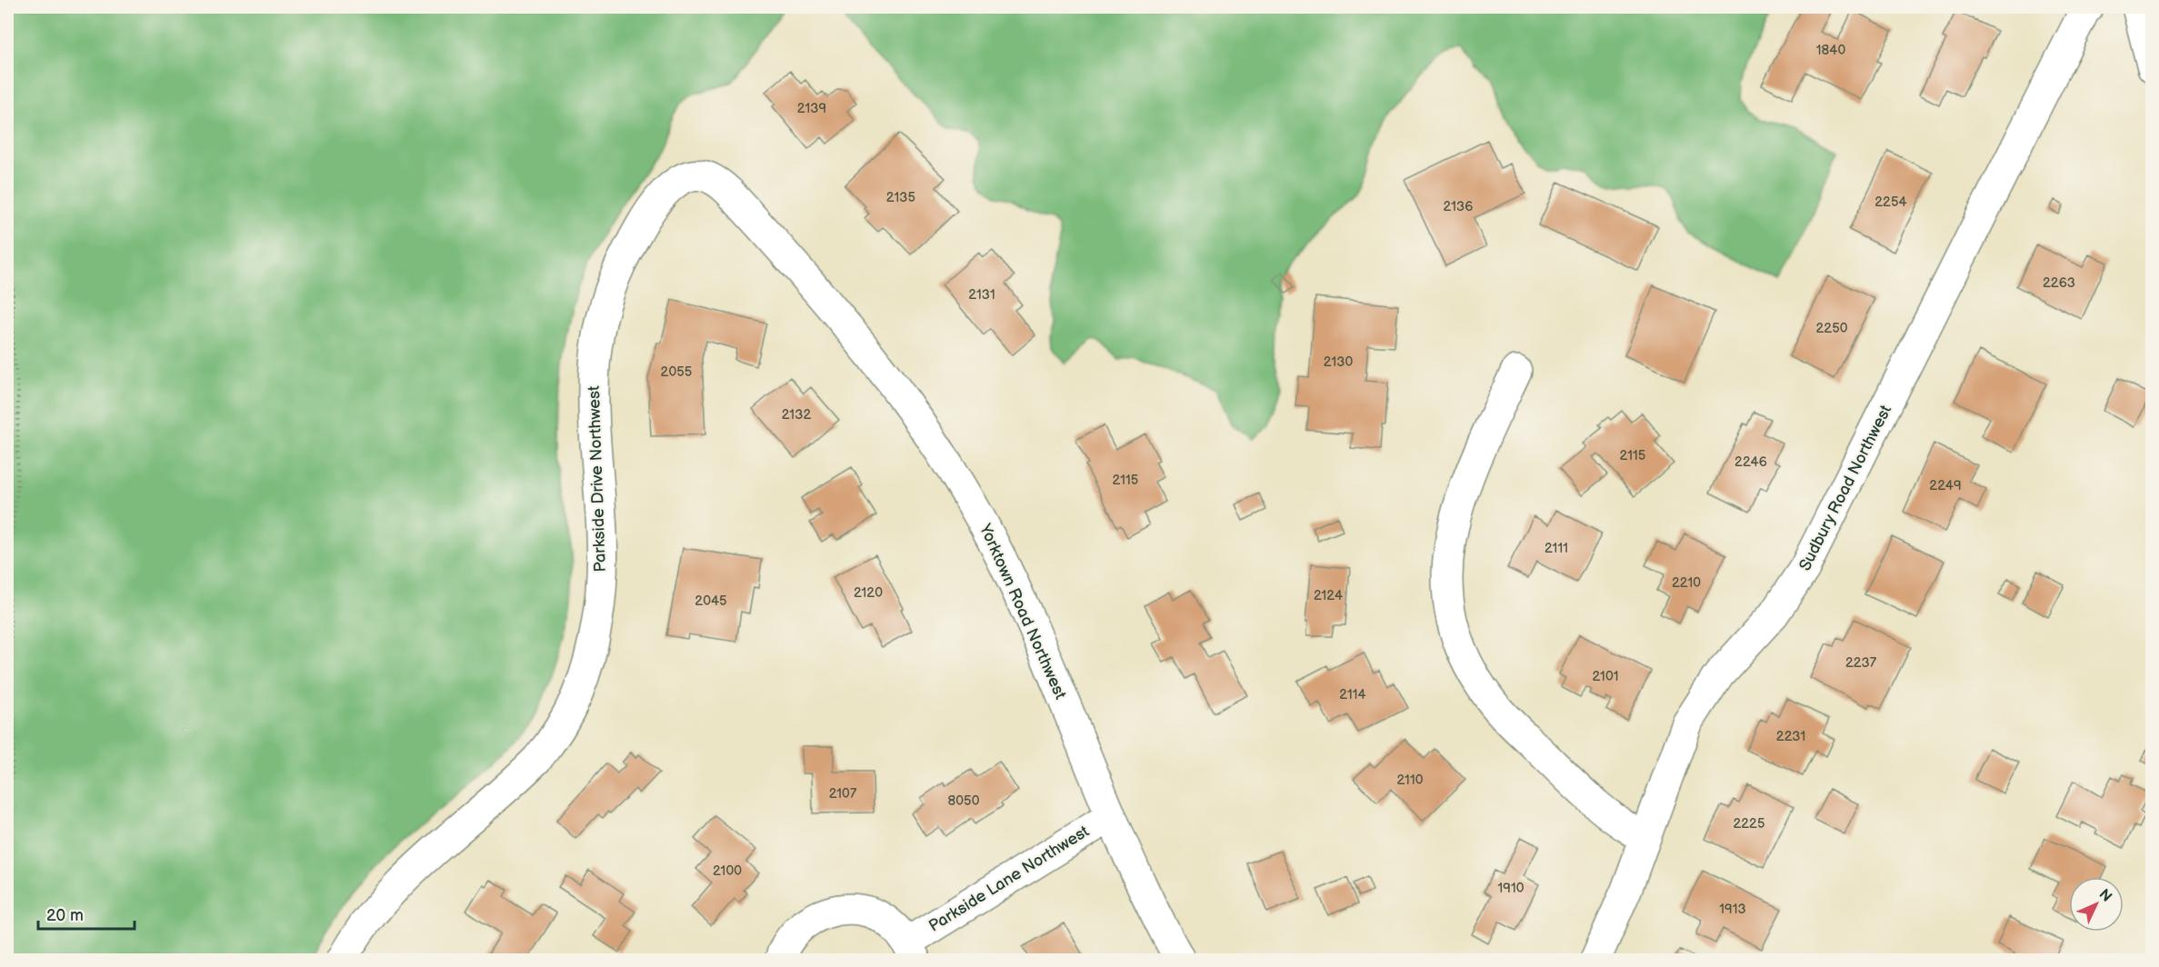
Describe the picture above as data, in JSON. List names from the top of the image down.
{
  "streets": {
    "street": [
      "Parkside Drive Northwest",
      "Sudbury Road Northwest",
      "Yorktown Road Northwest",
      "Parkside Lane Northwest"
    ]
  },
  "crossings": [
    ["Parkside Drive Northwest", "Yorktown Road Northwest"],
    ["Yorktown Road Northwest", "Parkside Lane Northwest"]
  ],
  "house_numbers": [
    "1840",
    "2139",
    "2135",
    "2254",
    "2136",
    "2263",
    "2131",
    "2250",
    "2130",
    "2055",
    "2132",
    "2115",
    "2246",
    "2115",
    "2249",
    "2111",
    "2210",
    "2120",
    "2124",
    "2045",
    "2237",
    "2101",
    "2114",
    "2231",
    "2110",
    "2107",
    "8050",
    "2225",
    "2100",
    "1910",
    "1913"
  ],
  "scale_bar": "20 m",
  "north": "top right"
}
